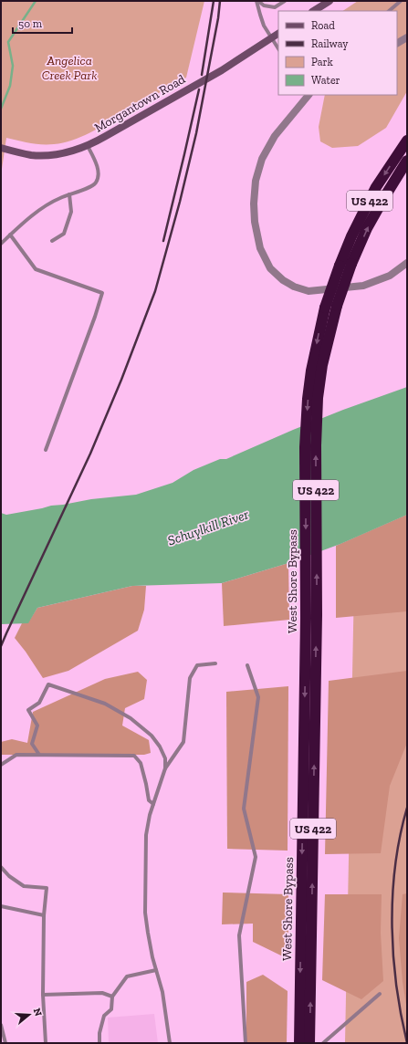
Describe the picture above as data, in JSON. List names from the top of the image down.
{
  "streets": {
    "highway": ["US 422", "West Shore Bypass"],
    "main road": ["Morgantown Road"]
  },
  "water": ["Schuylkill River"],
  "parks": ["Angelica Creek Park"],
  "legend": [
    "Road",
    "Railway",
    "Park",
    "Water"
  ],
  "scale_bar": "50 m",
  "north": "right"
}
